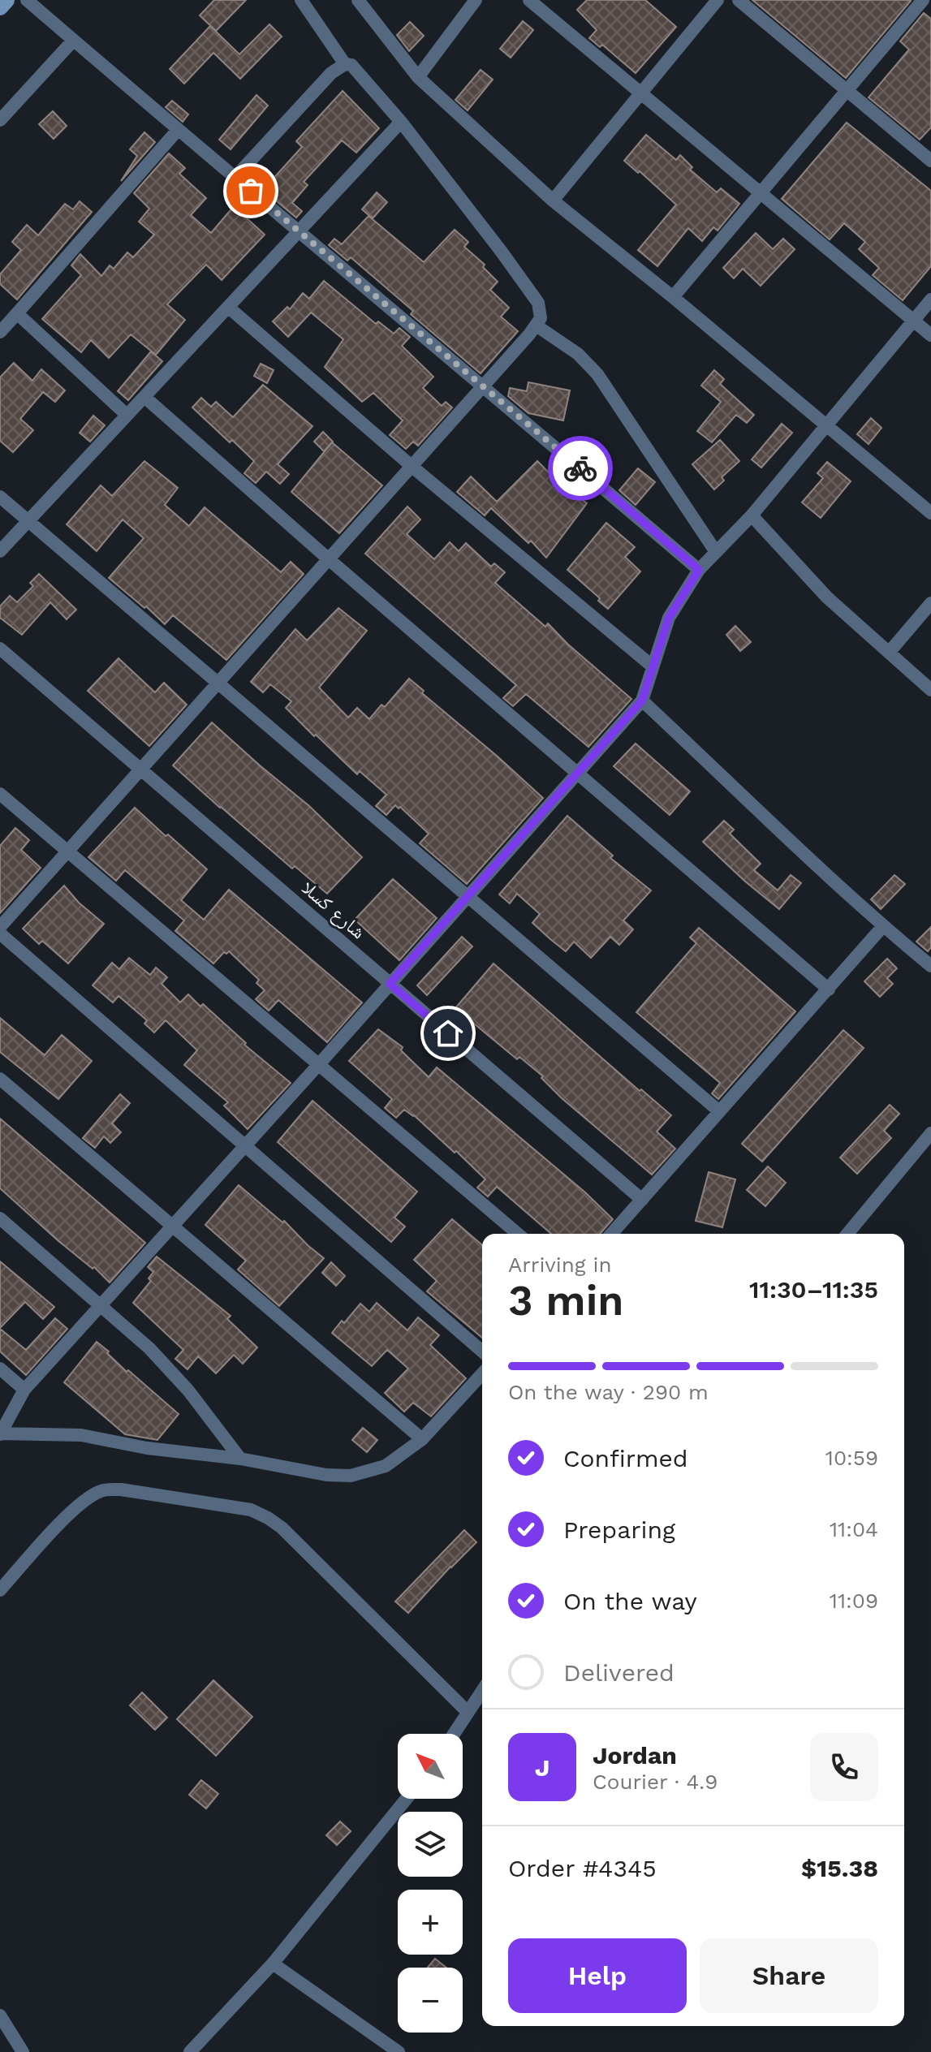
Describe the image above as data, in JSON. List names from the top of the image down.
{
  "streets": {
    "street": ["شارع كسلا"]
  },
  "north": "top left",
  "page": {
    "heading": ["3 min", "Arriving in", "11:30–11:35"],
    "panel": [
      "Jordan",
      "Courier · 4.9",
      "Order #4345",
      "$15.38"
    ],
    "bar": "On the way · 290 m",
    "list": [
      ["Confirmed", "10:59"],
      ["Preparing", "11:04"],
      ["On the way", "11:09"],
      "Delivered"
    ],
    "round": "J",
    "map_buttons": ["+", "−"],
    "buttons": ["Help", "Share"]
  }
}
